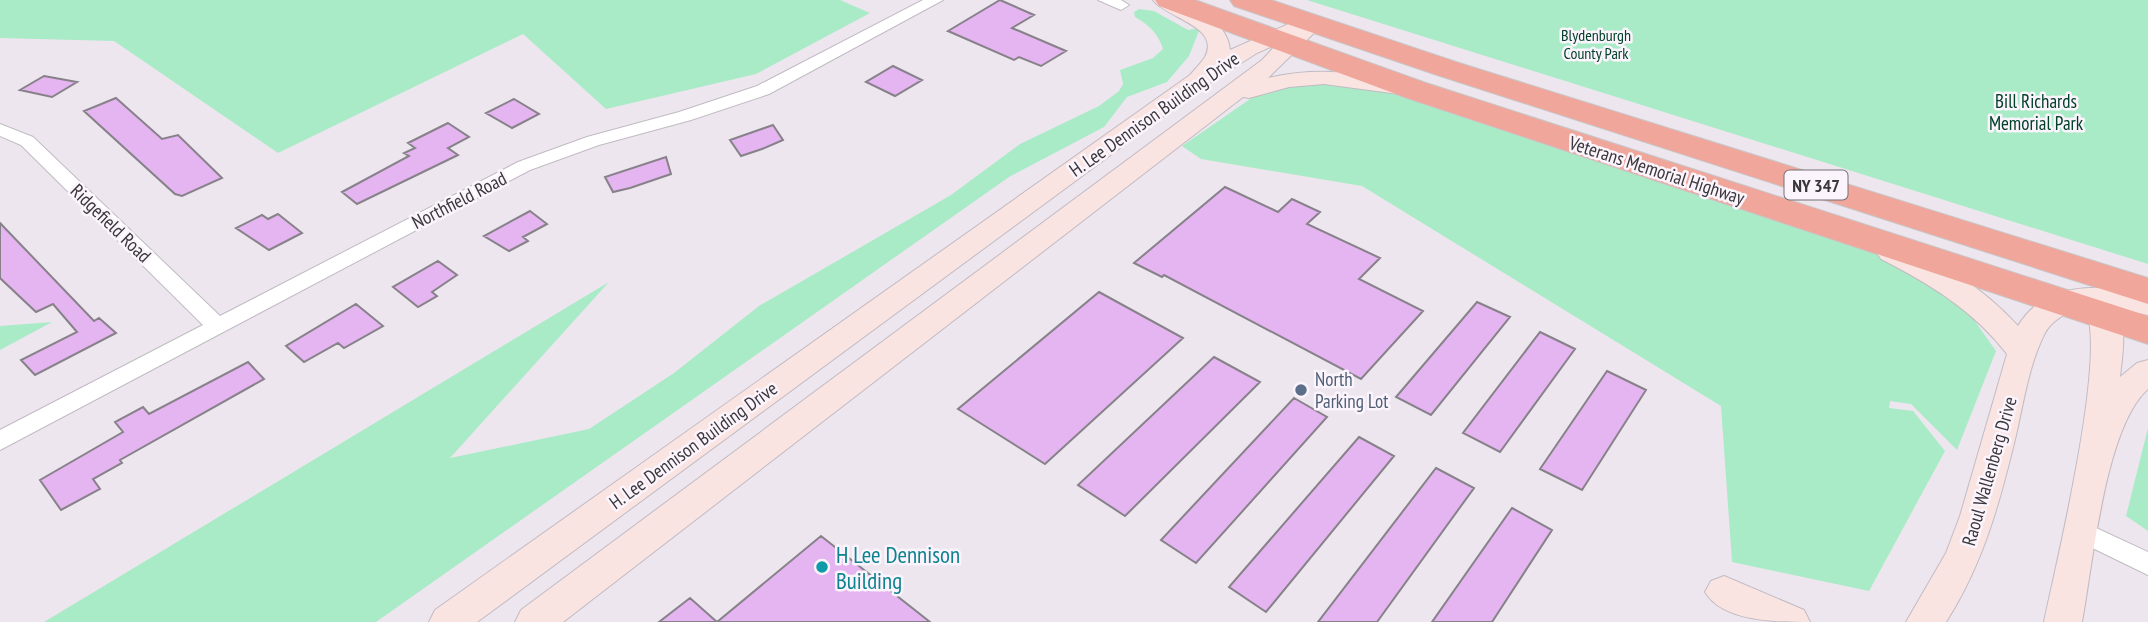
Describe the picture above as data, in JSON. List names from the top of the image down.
{
  "streets": {
    "highway": ["Veterans Memorial Highway", "NY 347"],
    "street": [
      "H. Lee Dennison Building Drive",
      "Northfield Road",
      "Ridgefield Road",
      "Raoul Wallenberg Drive"
    ]
  },
  "crossings": [
    ["H. Lee Dennison Building Drive", "Veterans Memorial Highway"],
    ["Veterans Memorial Highway", "Raoul Wallenberg Drive"],
    ["Northfield Road", "Ridgefield Road"]
  ],
  "parks": ["Blydenburgh County Park", "Bill Richards Memorial Park"],
  "places": ["North Parking Lot", "H Lee Dennison Building"]
}
